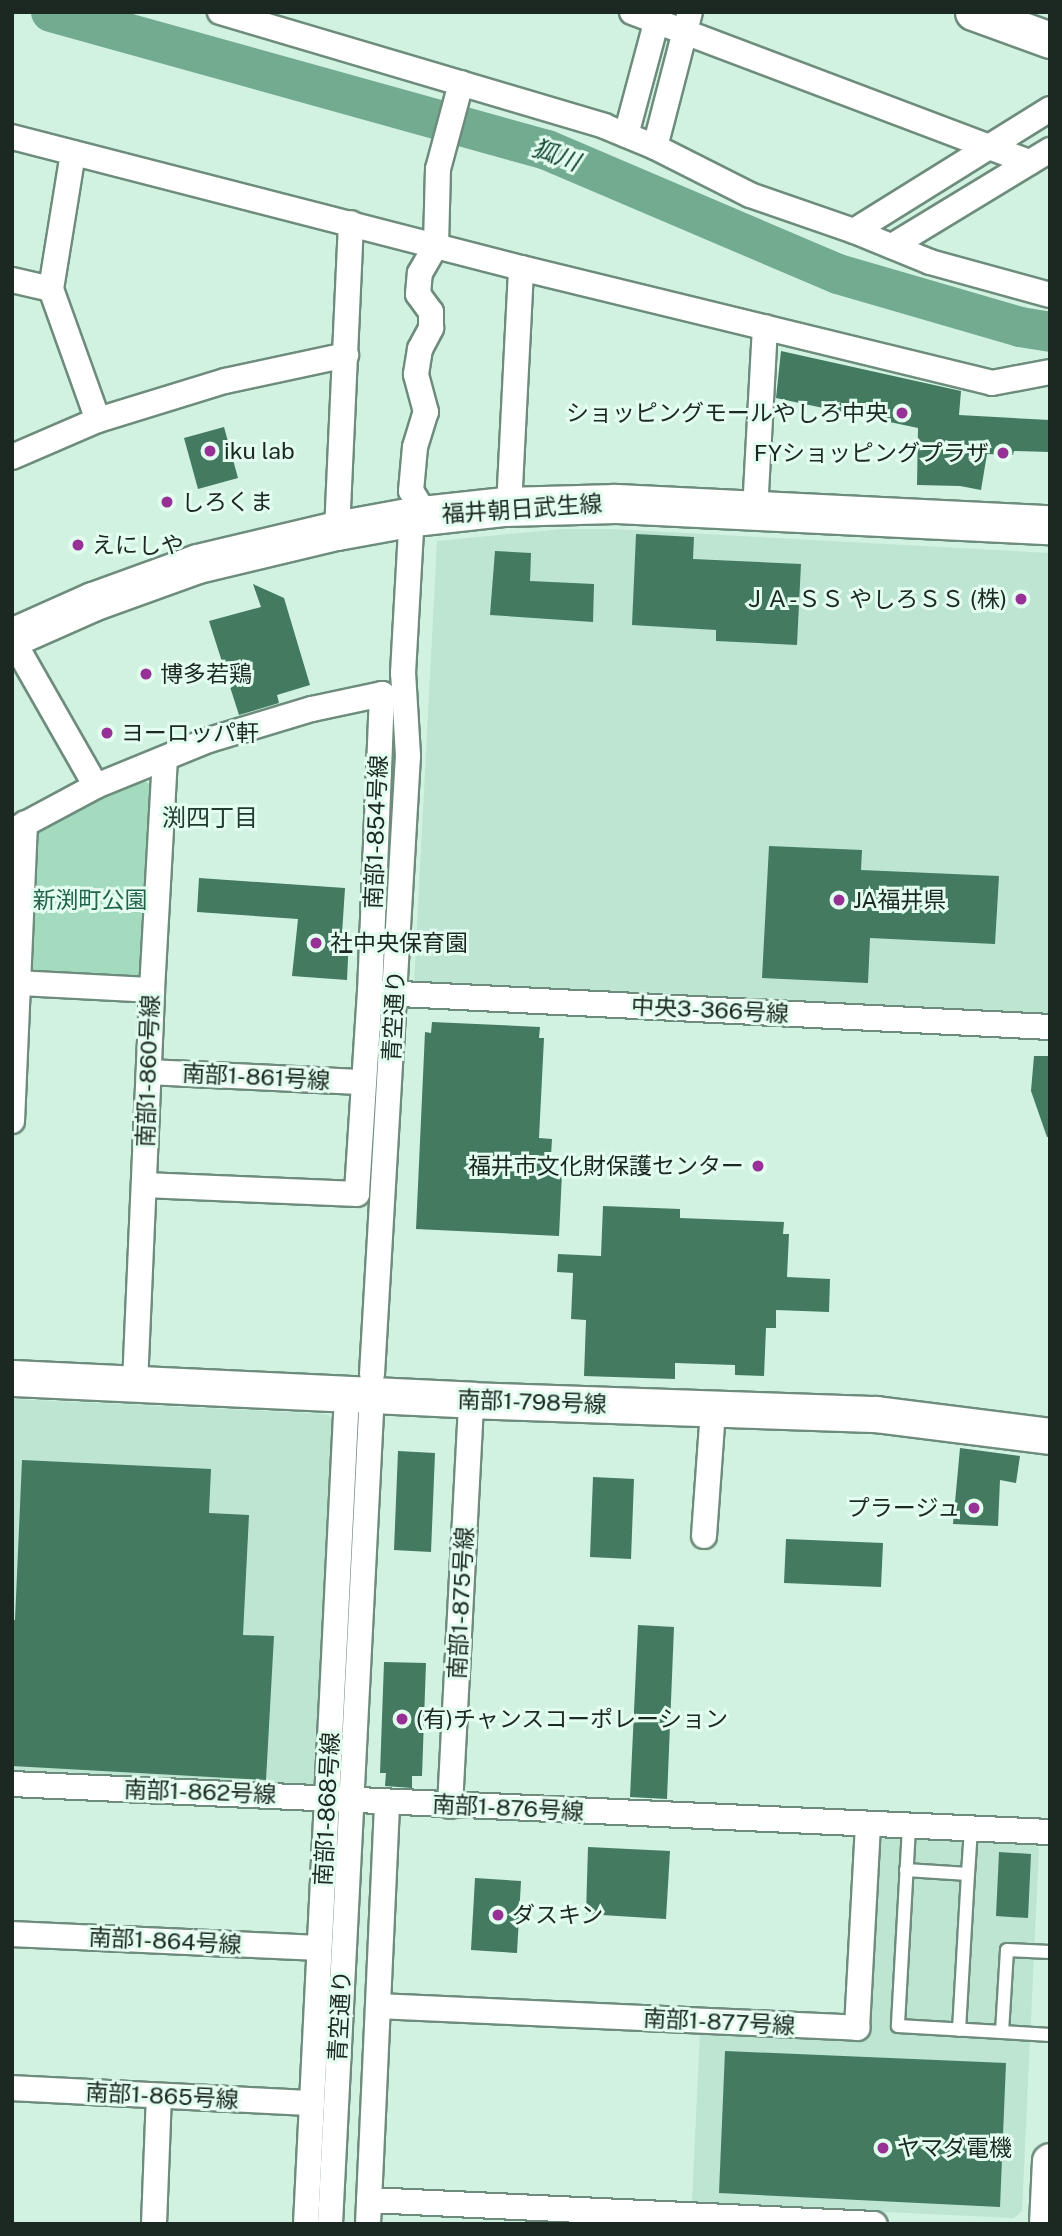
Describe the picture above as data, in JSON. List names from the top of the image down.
{
  "streets": {
    "main road": ["福井朝日武生線"],
    "street": [
      "南部1-854号線",
      "中央3-366号線",
      "青空通り",
      "南部1-860号線",
      "南部1-861号線",
      "南部1-798号線",
      "南部1-875号線",
      "南部1-862号線",
      "南部1-876号線",
      "南部1-868号線",
      "南部1-864号線",
      "南部1-877号線",
      "南部1-865号線"
    ]
  },
  "crossings": [
    ["南部1-854号線", "中央3-366号線"],
    ["南部1-854号線", "南部1-860号線"],
    ["南部1-854号線", "南部1-861号線"],
    ["中央3-366号線", "青空通り"],
    ["青空通り", "南部1-798号線"],
    ["青空通り", "南部1-862号線"],
    ["青空通り", "南部1-868号線"],
    ["南部1-860号線", "南部1-861号線"],
    ["南部1-860号線", "南部1-798号線"],
    ["南部1-798号線", "南部1-875号線"],
    ["南部1-798号線", "南部1-868号線"],
    ["南部1-875号線", "南部1-876号線"],
    ["南部1-862号線", "南部1-876号線"],
    ["南部1-862号線", "南部1-868号線"],
    ["南部1-876号線", "南部1-877号線"],
    ["南部1-868号線", "南部1-864号線"],
    ["南部1-868号線", "南部1-865号線"]
  ],
  "districts": ["渕四丁目"],
  "water": ["狐川"],
  "parks": ["新渕町公園"],
  "places": [
    "ショッピングモールやしろ中央",
    "iku lab",
    "FYショッピングプラザ",
    "しろくま",
    "えにしや",
    "ＪＡ-ＳＳ やしろＳＳ (株)",
    "博多若鶏",
    "ヨーロッパ軒",
    "JA福井県",
    "社中央保育園",
    "福井市文化財保護センター",
    "プラージュ",
    "(有)チャンスコーポレーション",
    "ダスキン",
    "ヤマダ電機"
  ]
}
